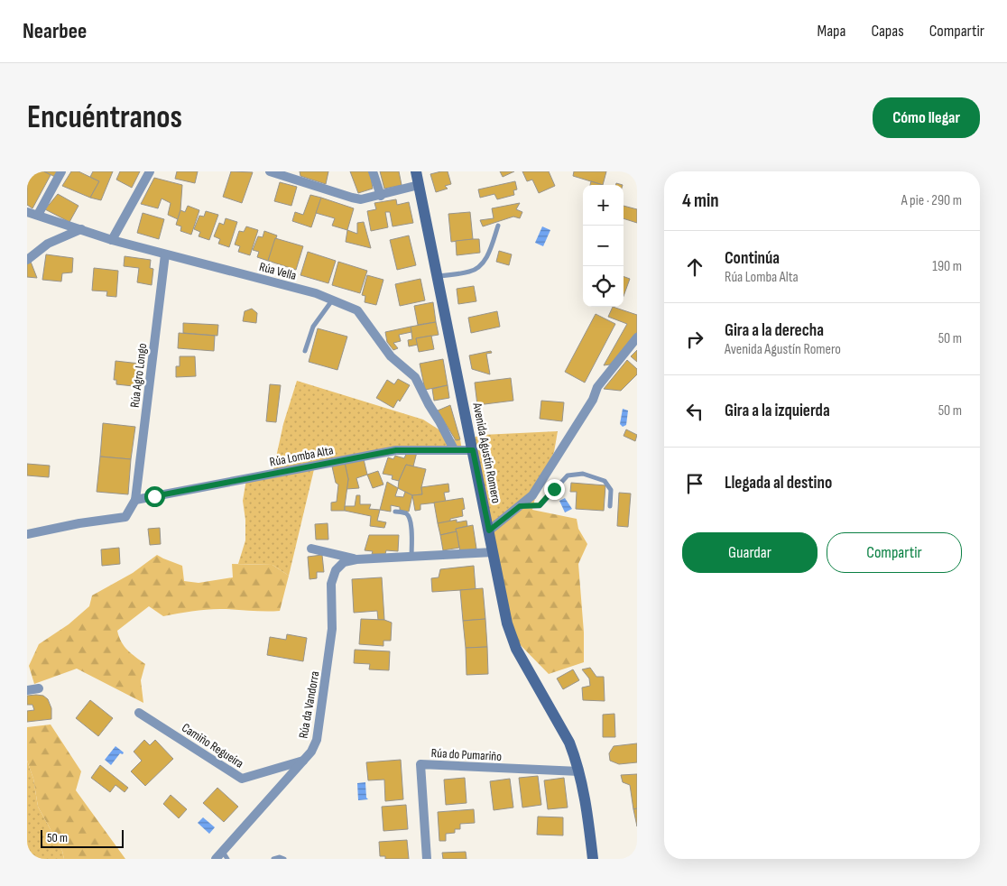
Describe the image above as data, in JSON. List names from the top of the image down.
{
  "streets": {
    "street": [
      "Rúa Vella",
      "Rúa Agro Longo",
      "Avenida Agustín Romero",
      "Rúa Lomba Alta",
      "Rúa da Vandorra",
      "Camiño Regueira",
      "Rúa do Pumariño"
    ]
  },
  "crossings": [
    ["Rúa Vella", "Rúa Agro Longo"],
    ["Rúa Vella", "Rúa Lomba Alta"],
    ["Rúa Agro Longo", "Rúa Lomba Alta"],
    ["Avenida Agustín Romero", "Rúa Lomba Alta"],
    ["Avenida Agustín Romero", "Rúa da Vandorra"],
    ["Avenida Agustín Romero", "Rúa do Pumariño"],
    ["Rúa da Vandorra", "Camiño Regueira"]
  ],
  "scale_bar": "50 m",
  "page": {
    "header": "Nearbee",
    "nav": ["Mapa", "Capas", "Compartir"],
    "buttons": [
      "Cómo llegar",
      ["Guardar", "Compartir"]
    ],
    "title": "Encuéntranos",
    "heading": ["4 min", "A pie · 290 m"],
    "map_buttons": ["+", "−"],
    "list": [
      ["Continúa", "Rúa Lomba Alta", "190 m"],
      ["Gira a la derecha", "Avenida Agustín Romero", "50 m"],
      ["Gira a la izquierda", "50 m"],
      "Llegada al destino"
    ],
    "scale": "50 m"
  }
}
